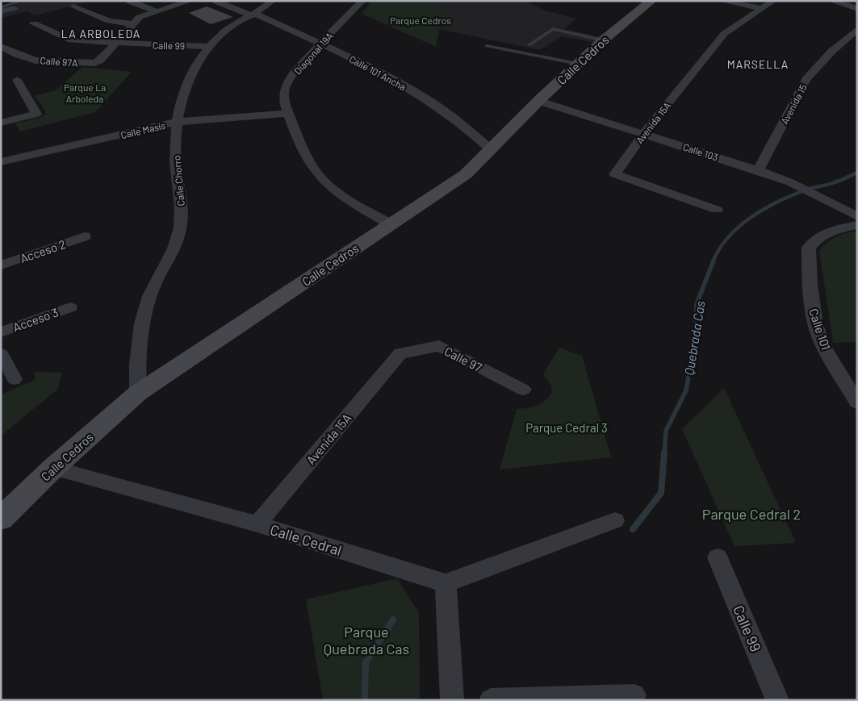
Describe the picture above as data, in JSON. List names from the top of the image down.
{
  "streets": {
    "street": [
      "Calle 99",
      "Diagonal 19A",
      "Calle Cedros",
      "Calle 97A",
      "Calle 101 Ancha",
      "Avenida 15",
      "Avenida 15A",
      "Calle Masís",
      "Calle 103",
      "Calle Chorro",
      "Acceso 2",
      "Acceso 3",
      "Calle 101",
      "Calle 97",
      "Calle Cedral"
    ]
  },
  "crossings": [
    ["Calle 99", "Calle 97A"],
    ["Calle 99", "Calle Chorro"],
    ["Diagonal 19A", "Calle 101 Ancha"],
    ["Diagonal 19A", "Calle Masís"],
    ["Calle Cedros", "Calle 101 Ancha"],
    ["Calle Cedros", "Calle 103"],
    ["Calle Cedros", "Calle Chorro"],
    ["Calle Cedros", "Calle Cedral"],
    ["Calle 101 Ancha", "Calle Chorro"],
    ["Avenida 15", "Calle 103"],
    ["Avenida 15A", "Calle 103"],
    ["Avenida 15A", "Calle 97"],
    ["Avenida 15A", "Calle Cedral"],
    ["Calle Masís", "Calle Chorro"]
  ],
  "districts": ["LA ARBOLEDA", "MARSELLA"],
  "water": ["Quebrada Cas"],
  "parks": [
    "Parque Cedros",
    "Parque La Arboleda",
    "Parque Cedral 3",
    "Parque Cedral 2",
    "Parque Quebrada Cas"
  ]
}
